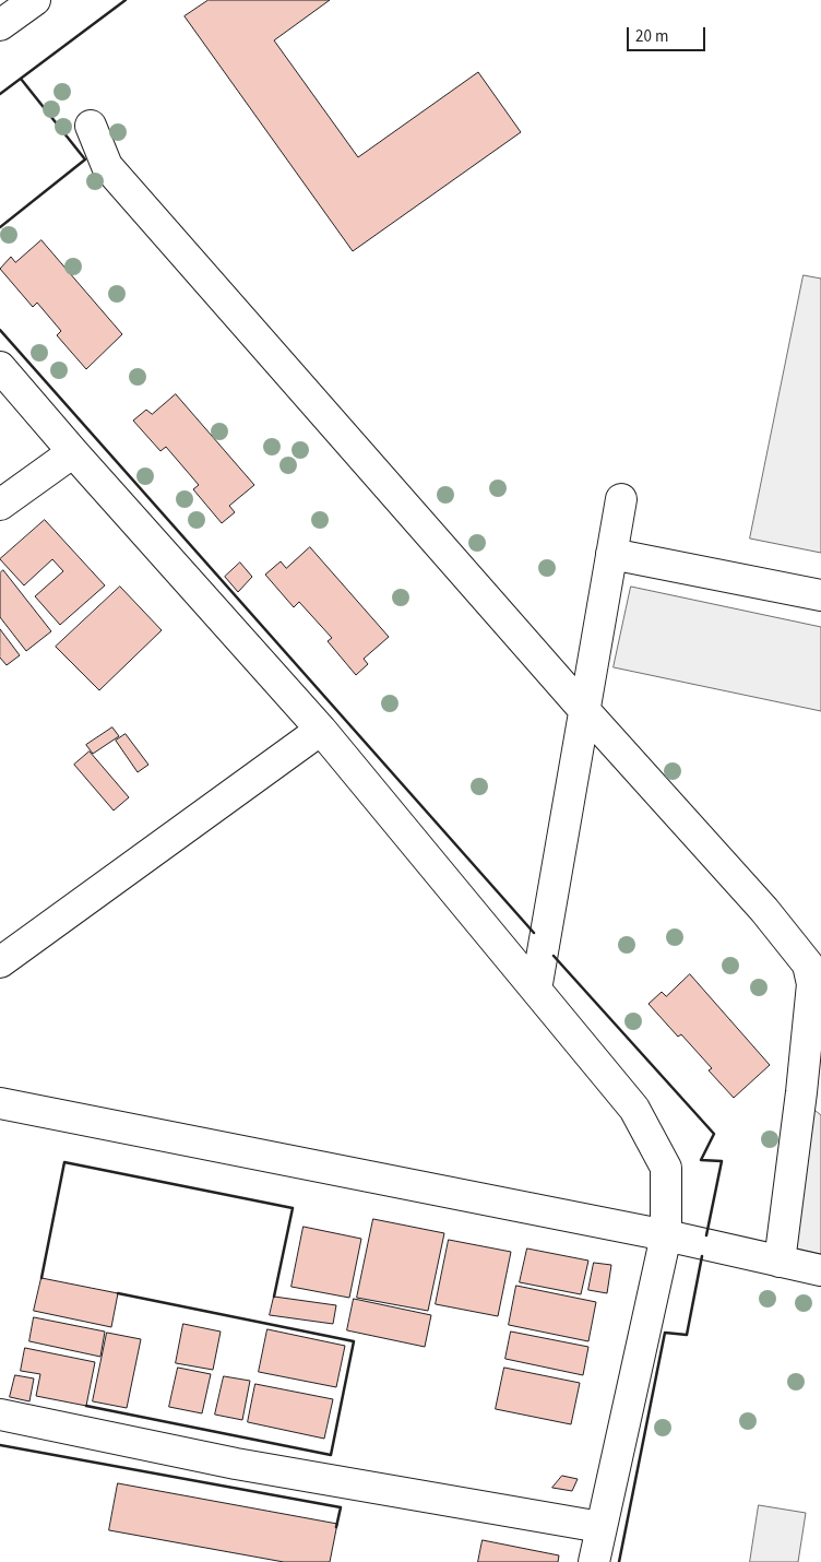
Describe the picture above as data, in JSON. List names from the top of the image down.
{
  "scale_bar": "20 m"
}
